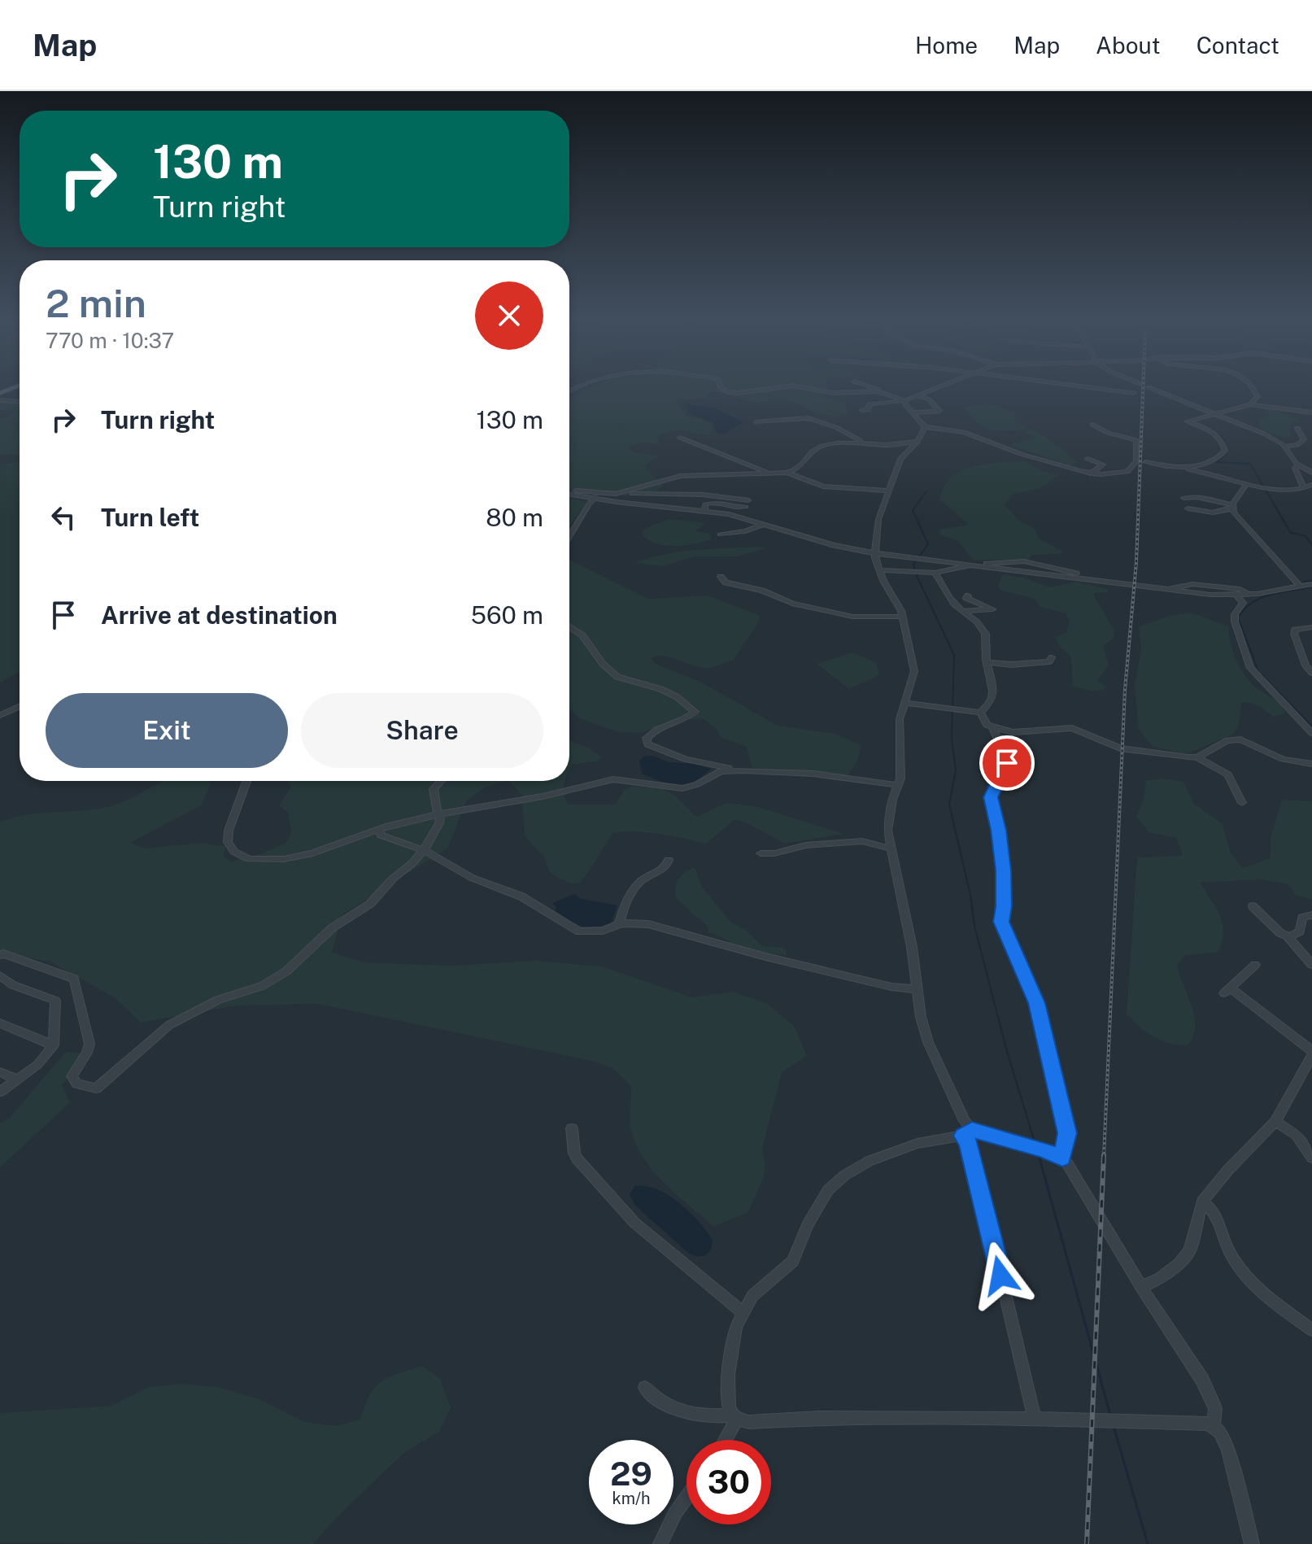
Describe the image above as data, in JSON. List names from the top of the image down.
{
  "page": {
    "header": "Map",
    "nav": [
      "Home",
      "Map",
      "About",
      "Contact"
    ],
    "turn": ["130 m", "Turn right"],
    "heading": ["2 min", "770 m · 10:37"],
    "list": [
      {
        "name": "Turn right",
        "value": "130 m"
      },
      {
        "name": "Turn left",
        "value": "80 m"
      },
      {
        "name": "Arrive at destination",
        "value": "560 m"
      }
    ],
    "buttons": ["Exit", "Share"],
    "speed": "29 km/h",
    "limit": "30"
  }
}
